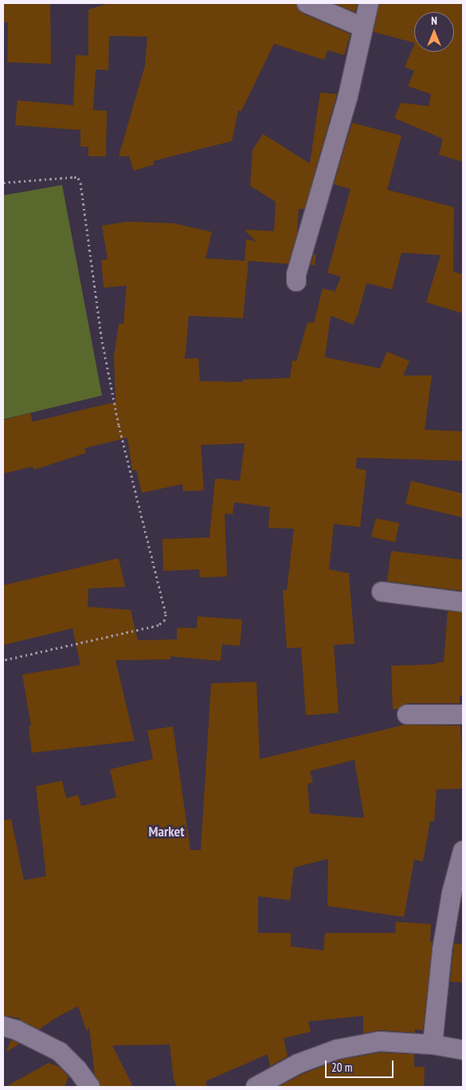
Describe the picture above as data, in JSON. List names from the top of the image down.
{
  "districts": ["Market"],
  "scale_bar": "20 m",
  "north": "top"
}
